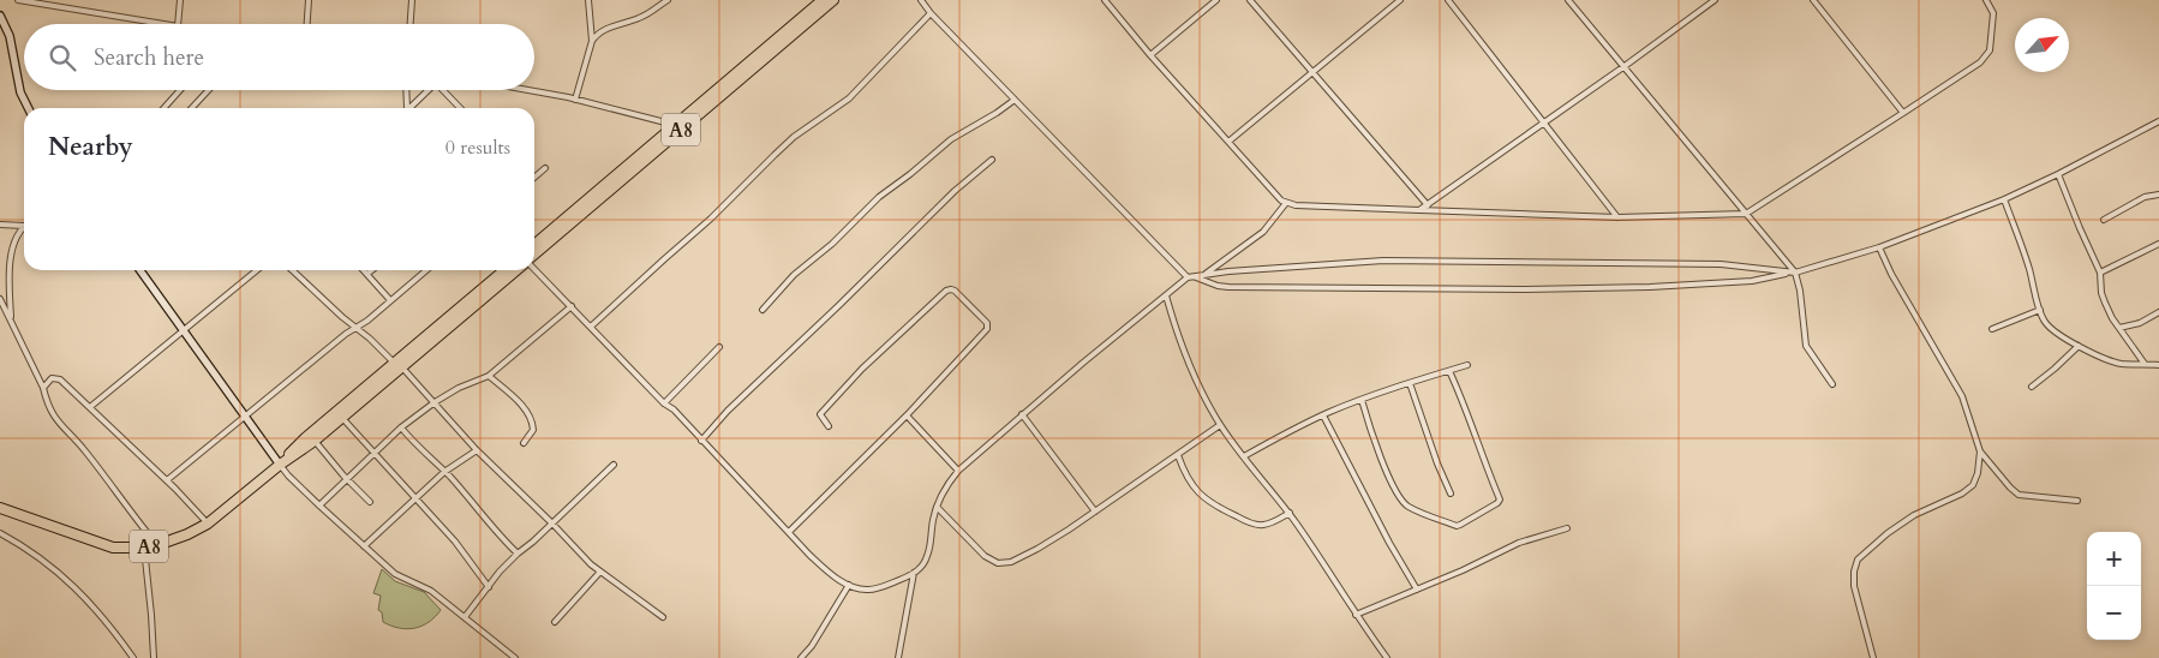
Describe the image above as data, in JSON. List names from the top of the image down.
{
  "streets": {
    "highway": ["A8"]
  },
  "north": "top right",
  "page": {
    "search": "Search here",
    "heading": ["Nearby", "0 results"],
    "map_buttons": ["+", "−"]
  }
}
